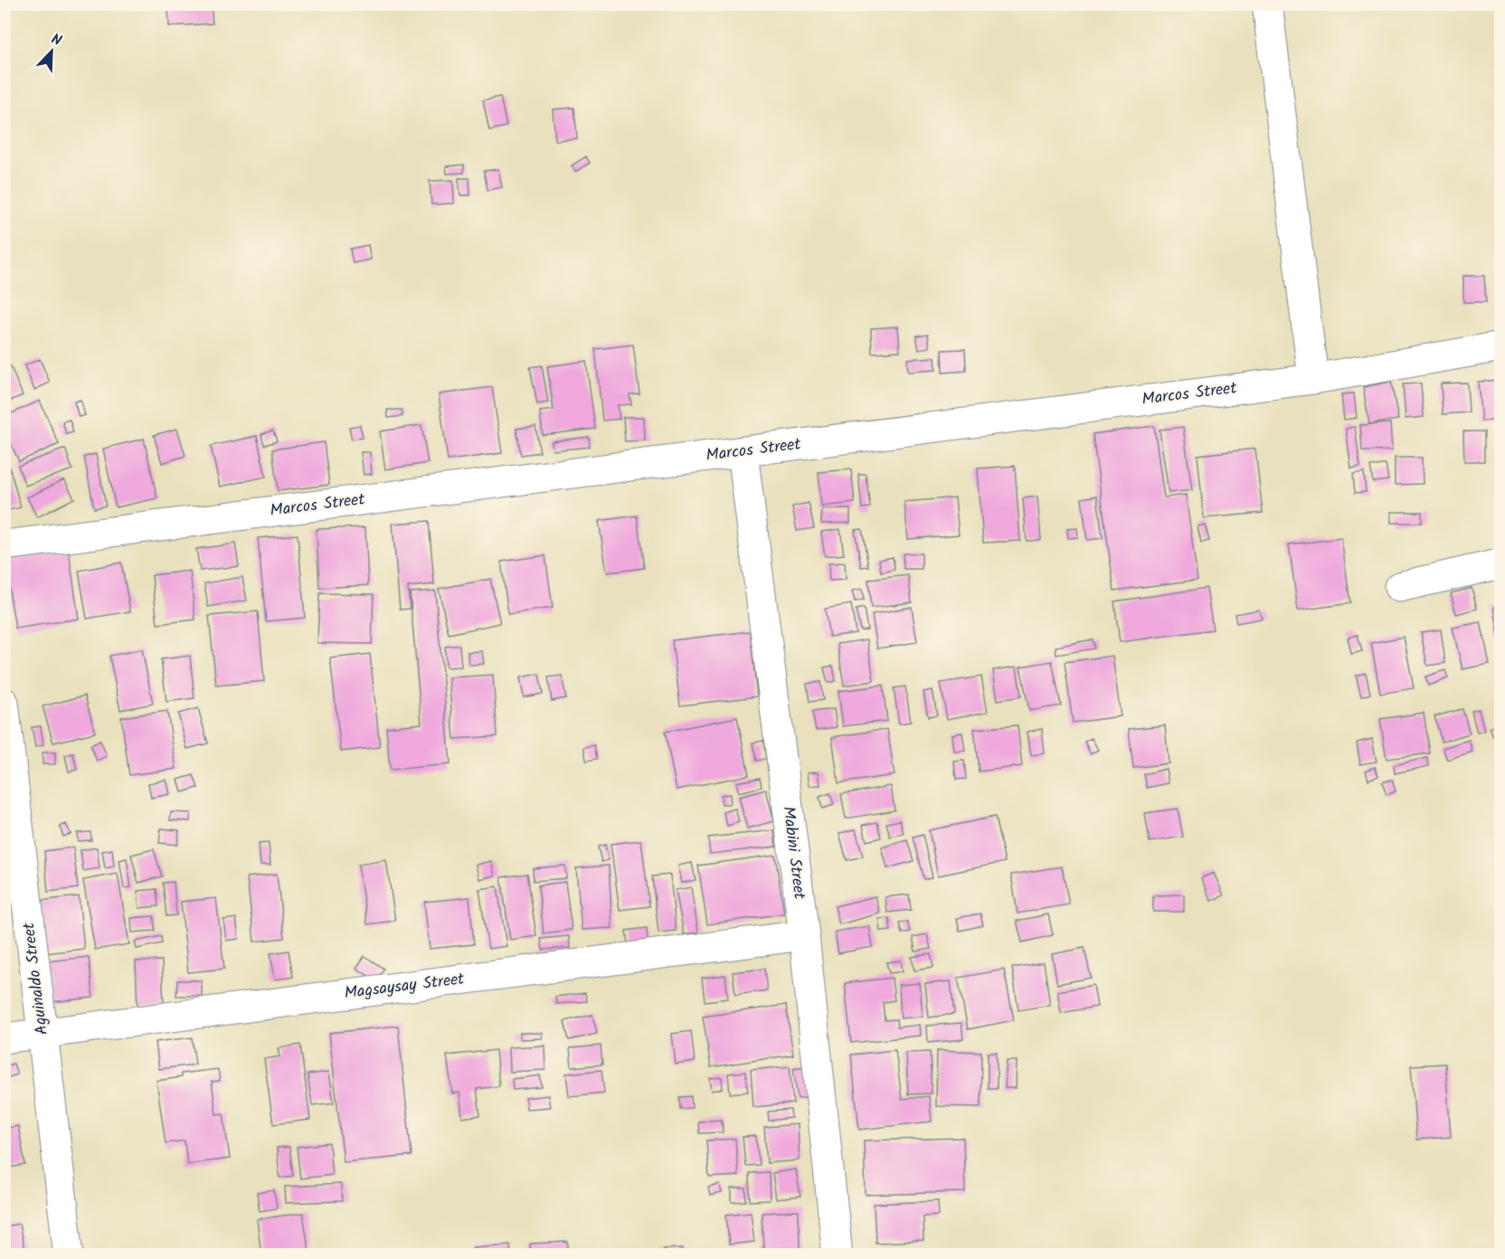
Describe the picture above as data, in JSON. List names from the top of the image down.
{
  "streets": {
    "street": [
      "Marcos Street",
      "Mabini Street",
      "Aguinaldo Street",
      "Magsaysay Street"
    ]
  },
  "crossings": [
    ["Marcos Street", "Mabini Street"],
    ["Mabini Street", "Magsaysay Street"],
    ["Aguinaldo Street", "Magsaysay Street"]
  ],
  "north": "top right"
}
